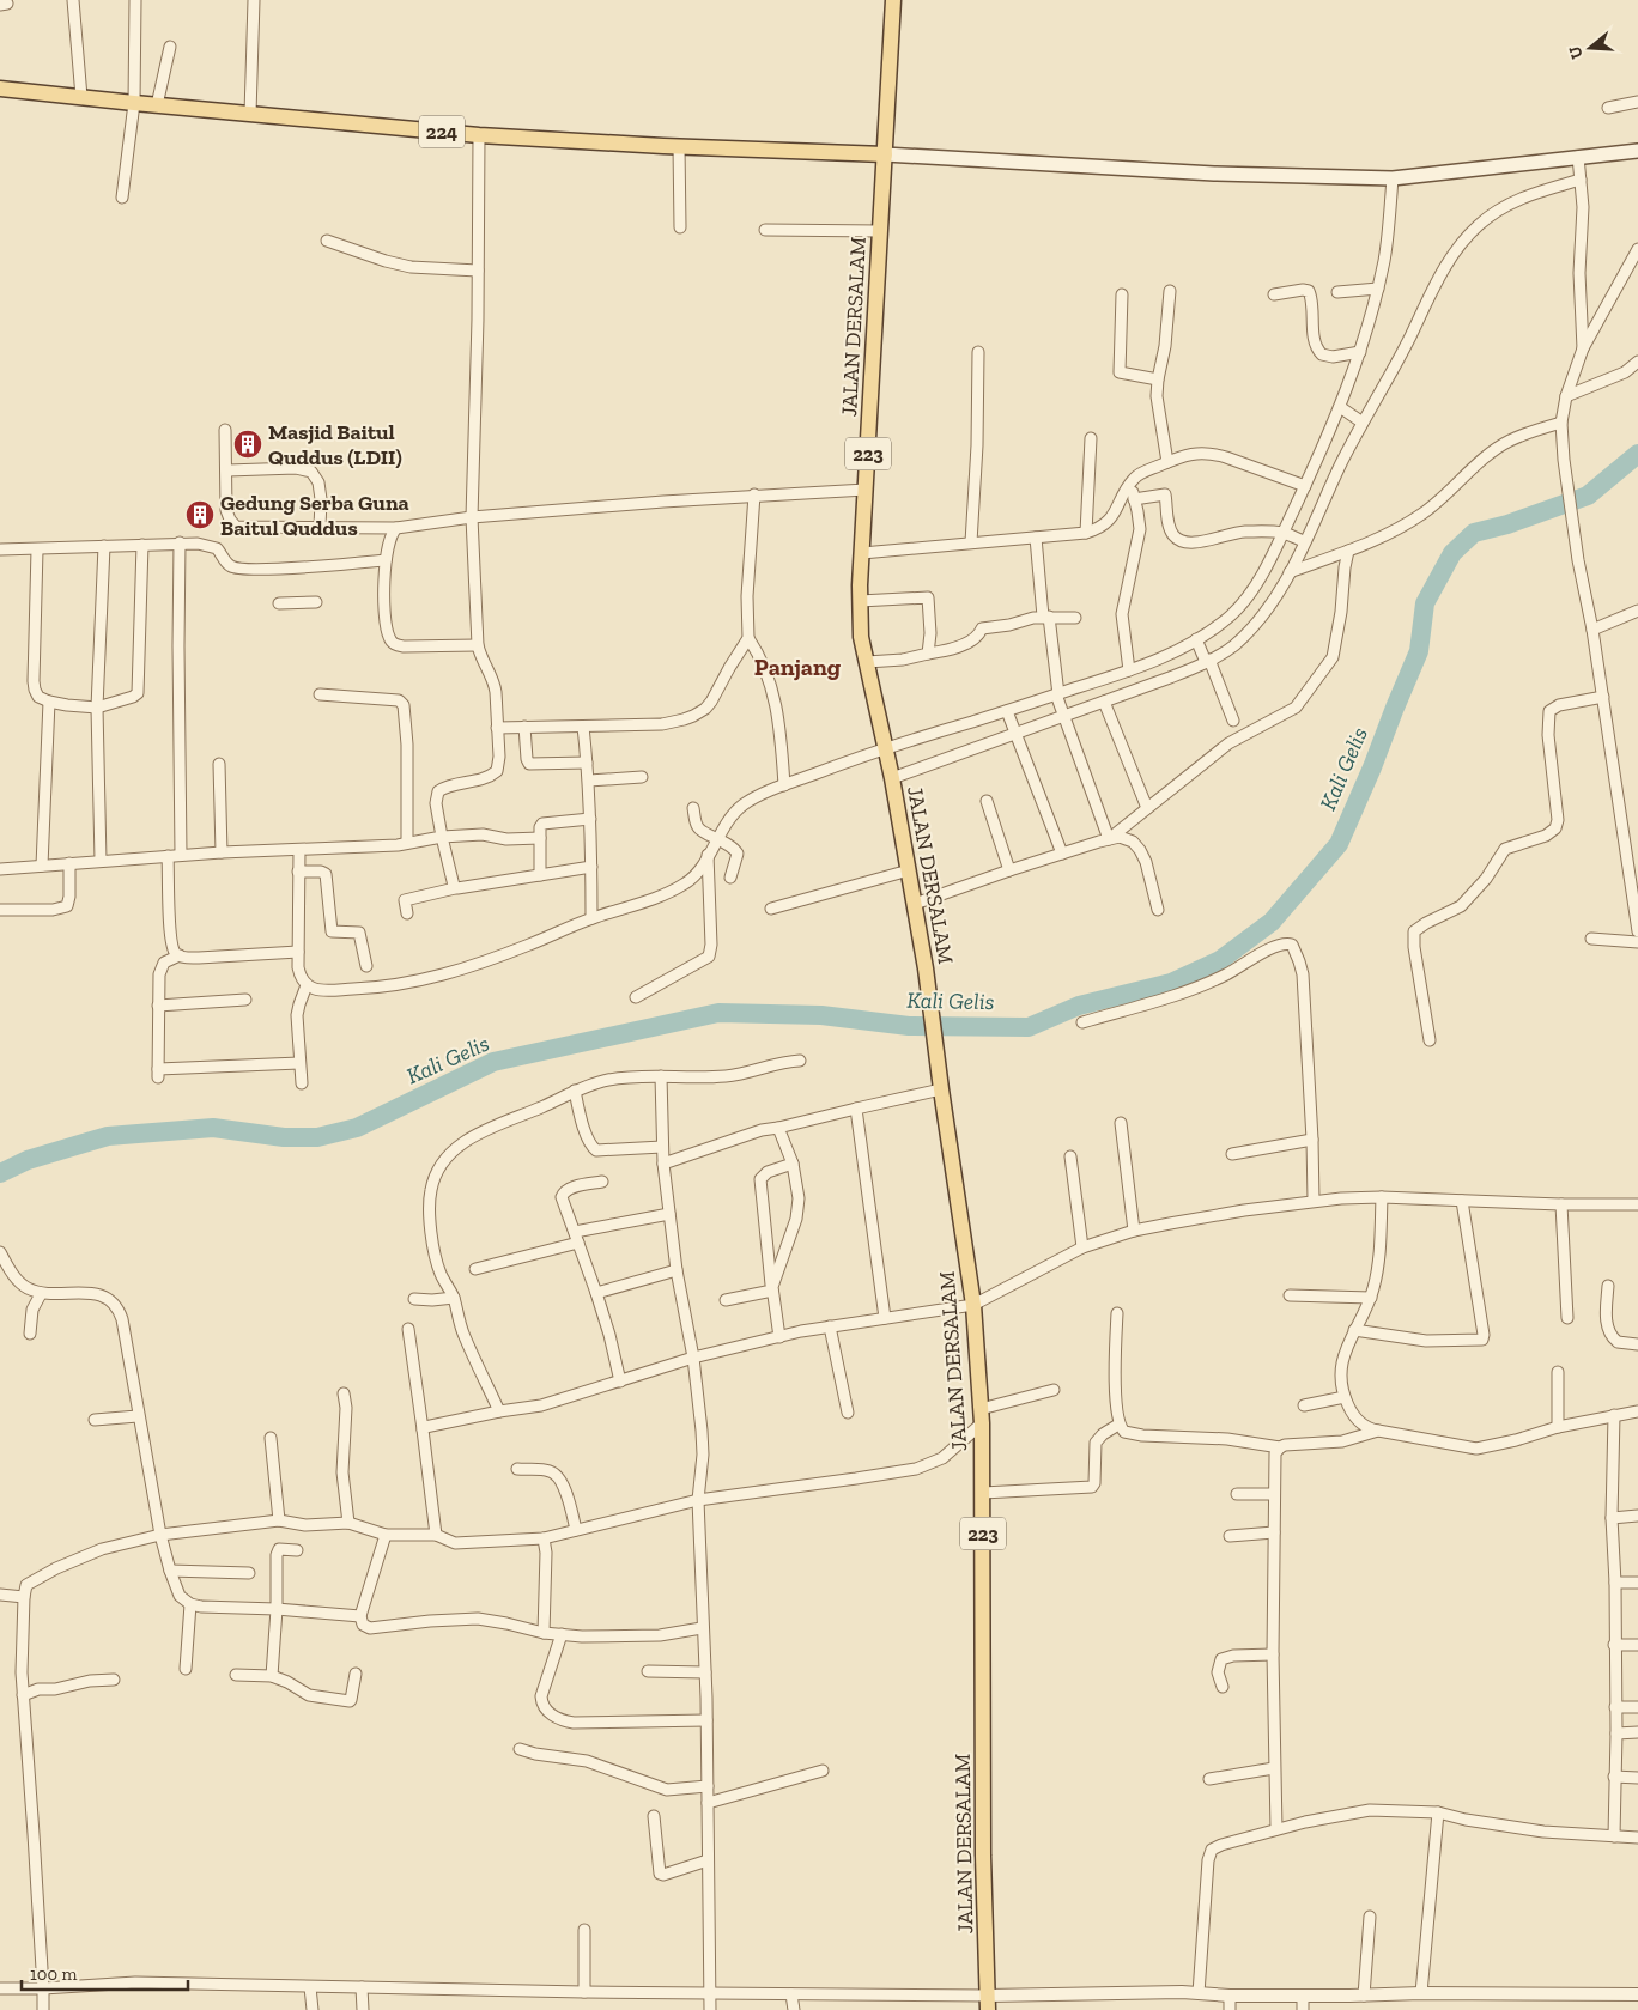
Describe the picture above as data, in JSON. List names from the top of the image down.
{
  "streets": {
    "main road": ["224", "JALAN DERSALAM", "223"]
  },
  "crossings": [
    ["224", "JALAN DERSALAM"]
  ],
  "districts": ["Panjang"],
  "water": ["Kali Gelis"],
  "places": {
    "building": ["Masjid Baitul Quddus (LDII)", "Gedung Serba Guna Baitul Quddus"]
  },
  "scale_bar": "100 m",
  "north": "left"
}
